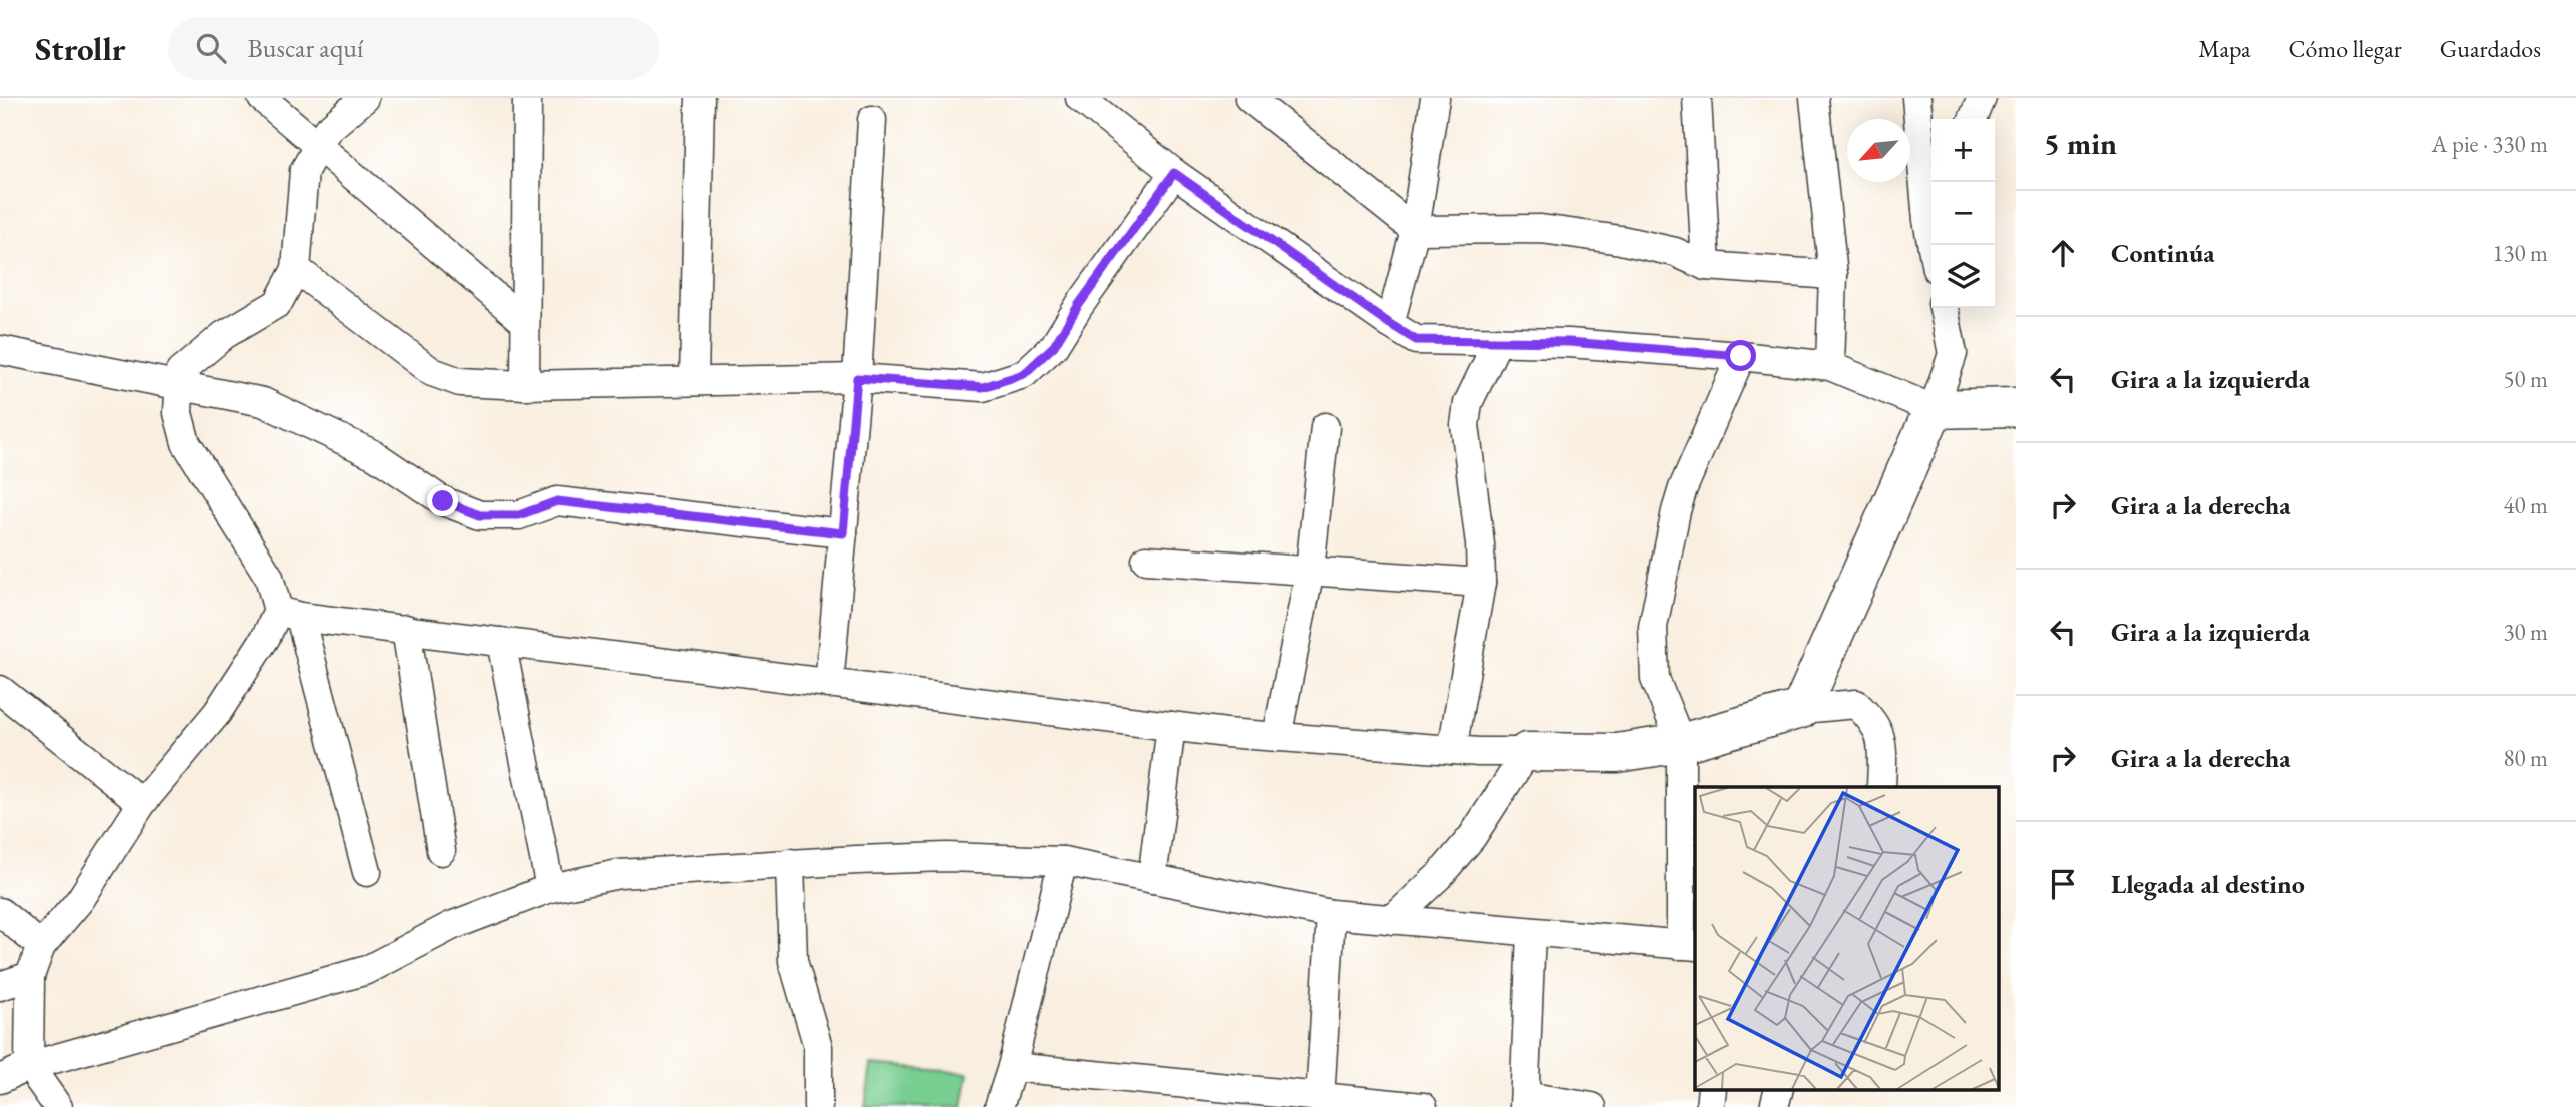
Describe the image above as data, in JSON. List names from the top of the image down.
{
  "north": "bottom left",
  "page": {
    "header": "Strollr",
    "search": "Buscar aquí",
    "nav": ["Mapa", "Cómo llegar", "Guardados"],
    "heading": ["5 min", "A pie · 330 m"],
    "map_buttons": ["+", "−"],
    "list": [
      ["Continúa", "130 m"],
      ["Gira a la izquierda", "50 m"],
      ["Gira a la derecha", "40 m"],
      ["Gira a la izquierda", "30 m"],
      ["Gira a la derecha", "80 m"],
      "Llegada al destino"
    ]
  }
}
